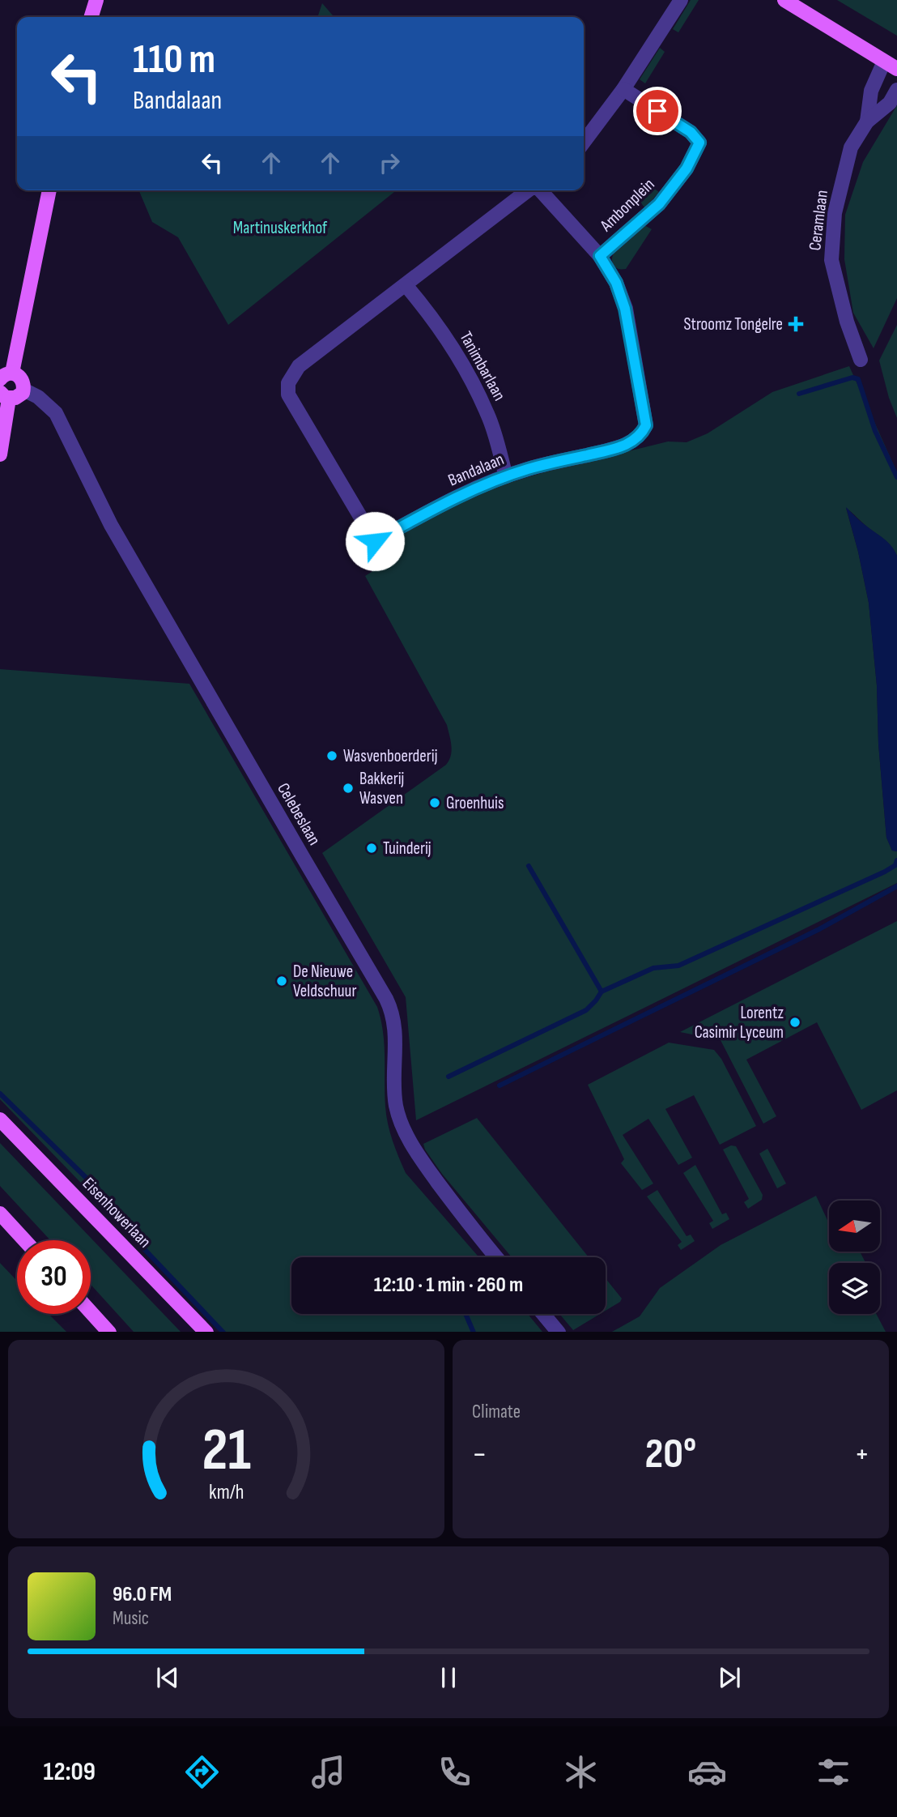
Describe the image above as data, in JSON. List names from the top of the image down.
{
  "streets": {
    "main road": ["Eisenhowerlaan"],
    "street": [
      "Ambonplein",
      "Ceramlaan",
      "Tanimbarlaan",
      "Bandalaan",
      "Celebeslaan"
    ]
  },
  "crossings": [
    ["Ambonplein", "Bandalaan"],
    ["Tanimbarlaan", "Bandalaan"]
  ],
  "parks": ["Martinuskerkhof"],
  "places": {
    "health": ["Stroomz Tongelre"],
    "other": [
      "Wasvenboerderij",
      "Bakkerij Wasven",
      "Groenhuis",
      "Tuinderij",
      "De Nieuwe Veldschuur",
      "Lorentz Casimir Lyceum"
    ]
  },
  "north": "left",
  "page": {
    "turn": ["110 m", "Bandalaan"],
    "limit": "30",
    "trip": "12:10 · 1 min · 260 m",
    "tile": "Climate",
    "heat": ["−", "20°", "+"],
    "song": ["96.0 FM", "Music"],
    "tabs": "12:09",
    "gauge": ["21", "km/h"]
  }
}
